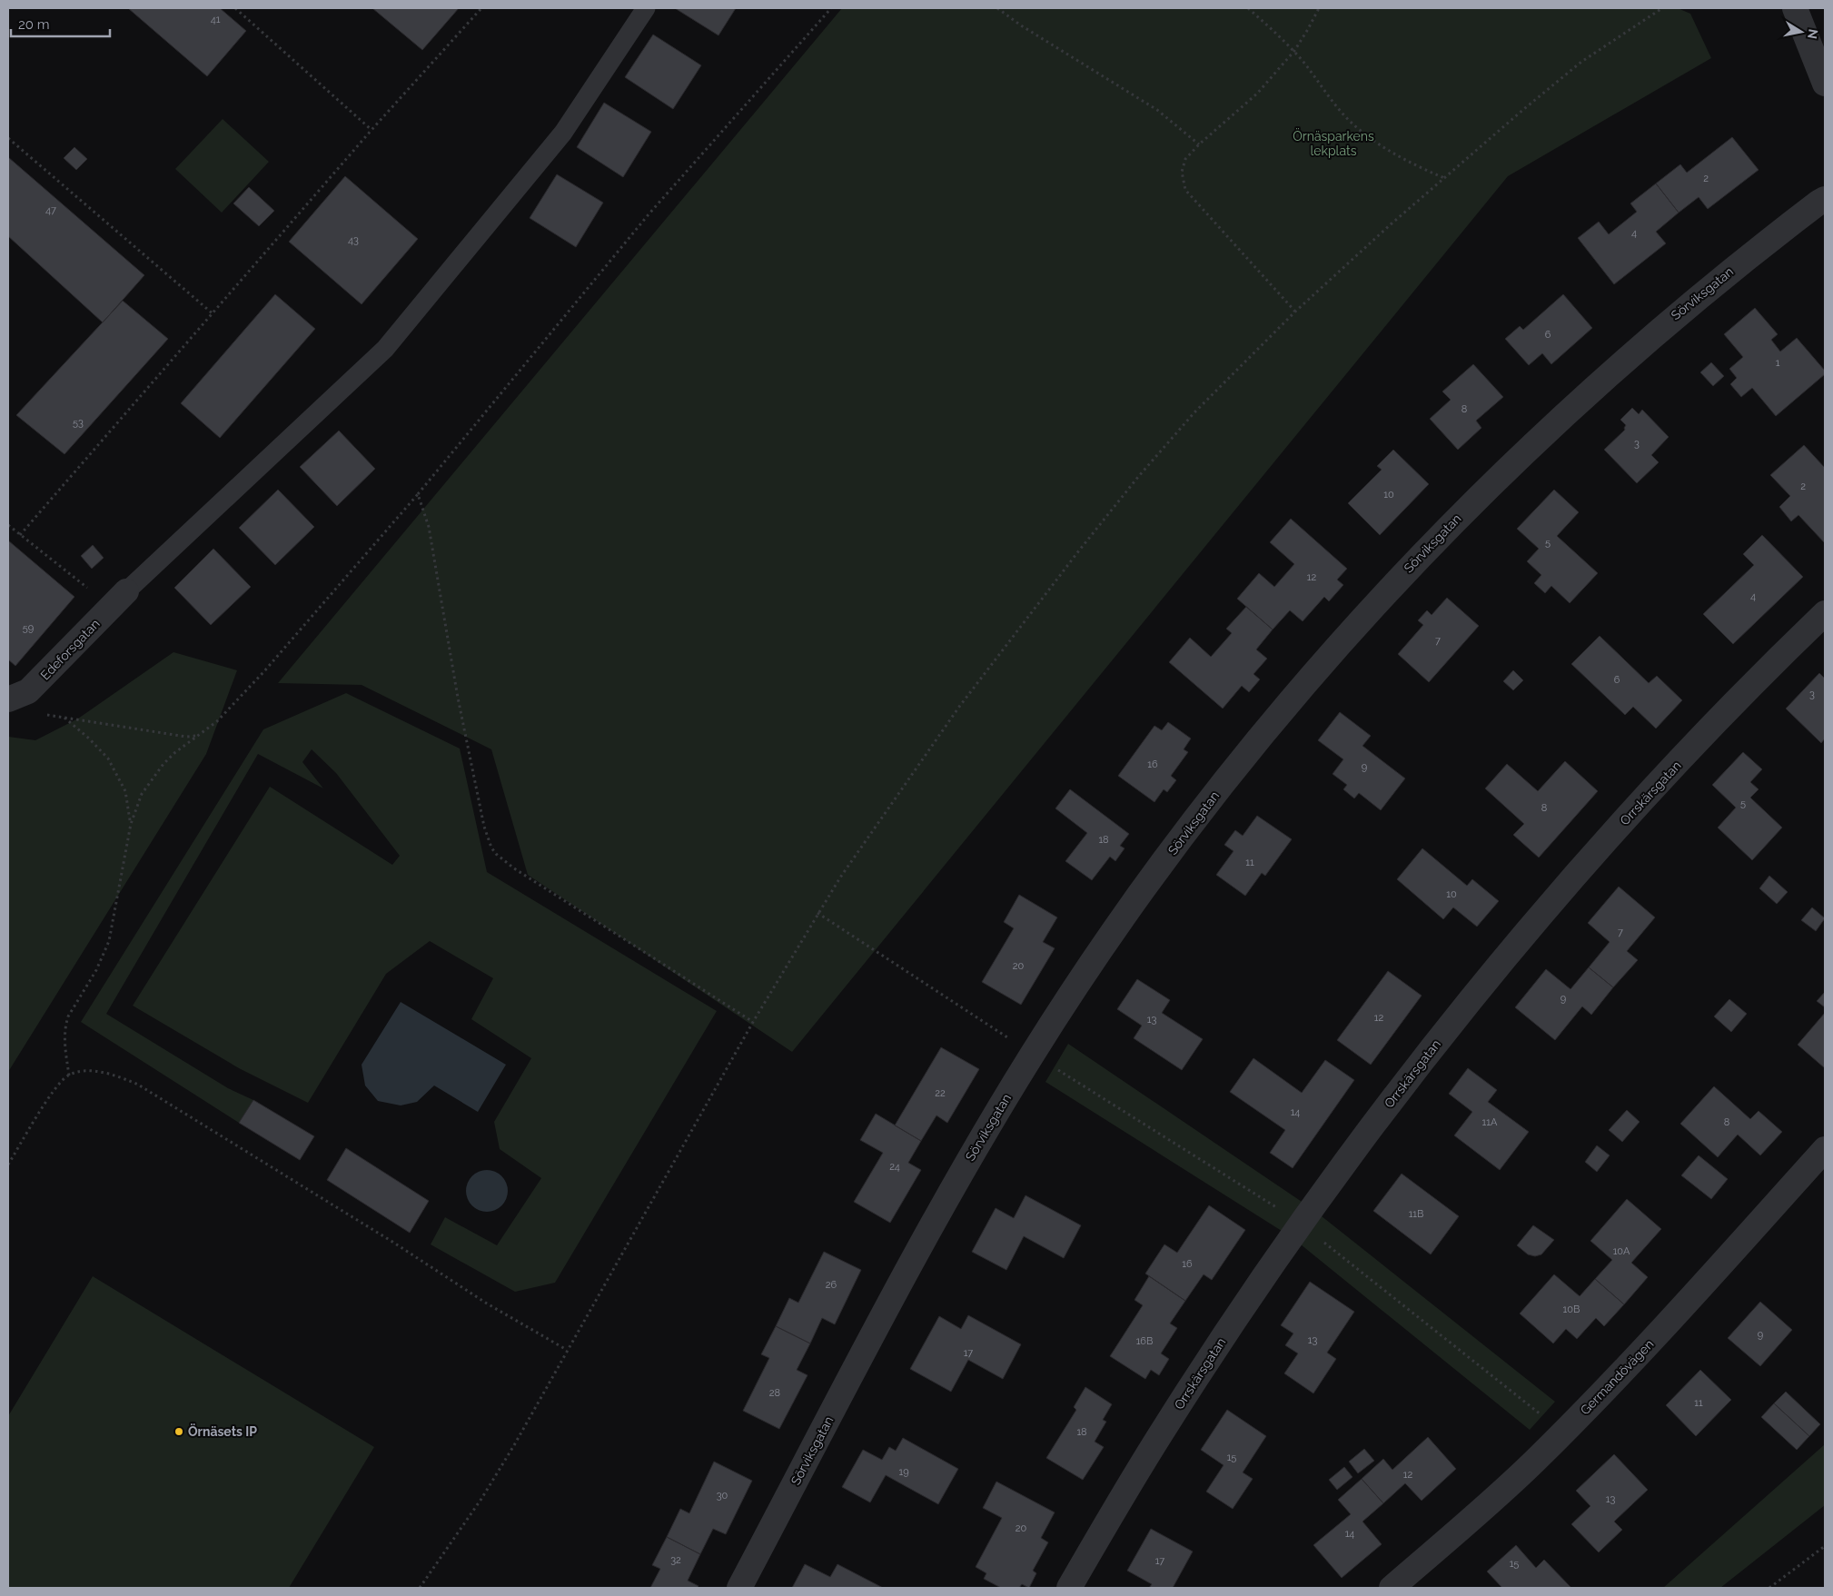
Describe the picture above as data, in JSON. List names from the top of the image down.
{
  "streets": {
    "street": [
      "Sörviksgatan",
      "Edeforsgatan",
      "Orrskärsgatan",
      "Germandövägen"
    ]
  },
  "parks": ["Örnäsparkens lekplats"],
  "places": ["Örnäsets IP"],
  "house_numbers": [
    "41",
    "2",
    "47",
    "4",
    "43",
    "6",
    "1",
    "8",
    "53",
    "3",
    "2",
    "10",
    "5",
    "12",
    "4",
    "59",
    "7",
    "6",
    "3",
    "16",
    "9",
    "5",
    "8",
    "18",
    "11",
    "10",
    "7",
    "20",
    "9",
    "12",
    "13",
    "22",
    "14",
    "11A",
    "8",
    "24",
    "11B",
    "10A",
    "16",
    "26",
    "10B",
    "9",
    "13",
    "16B",
    "17",
    "28",
    "11",
    "18",
    "15",
    "19",
    "12",
    "30",
    "13",
    "20",
    "14",
    "32",
    "17",
    "15"
  ],
  "scale_bar": "20 m",
  "north": "right"
}
